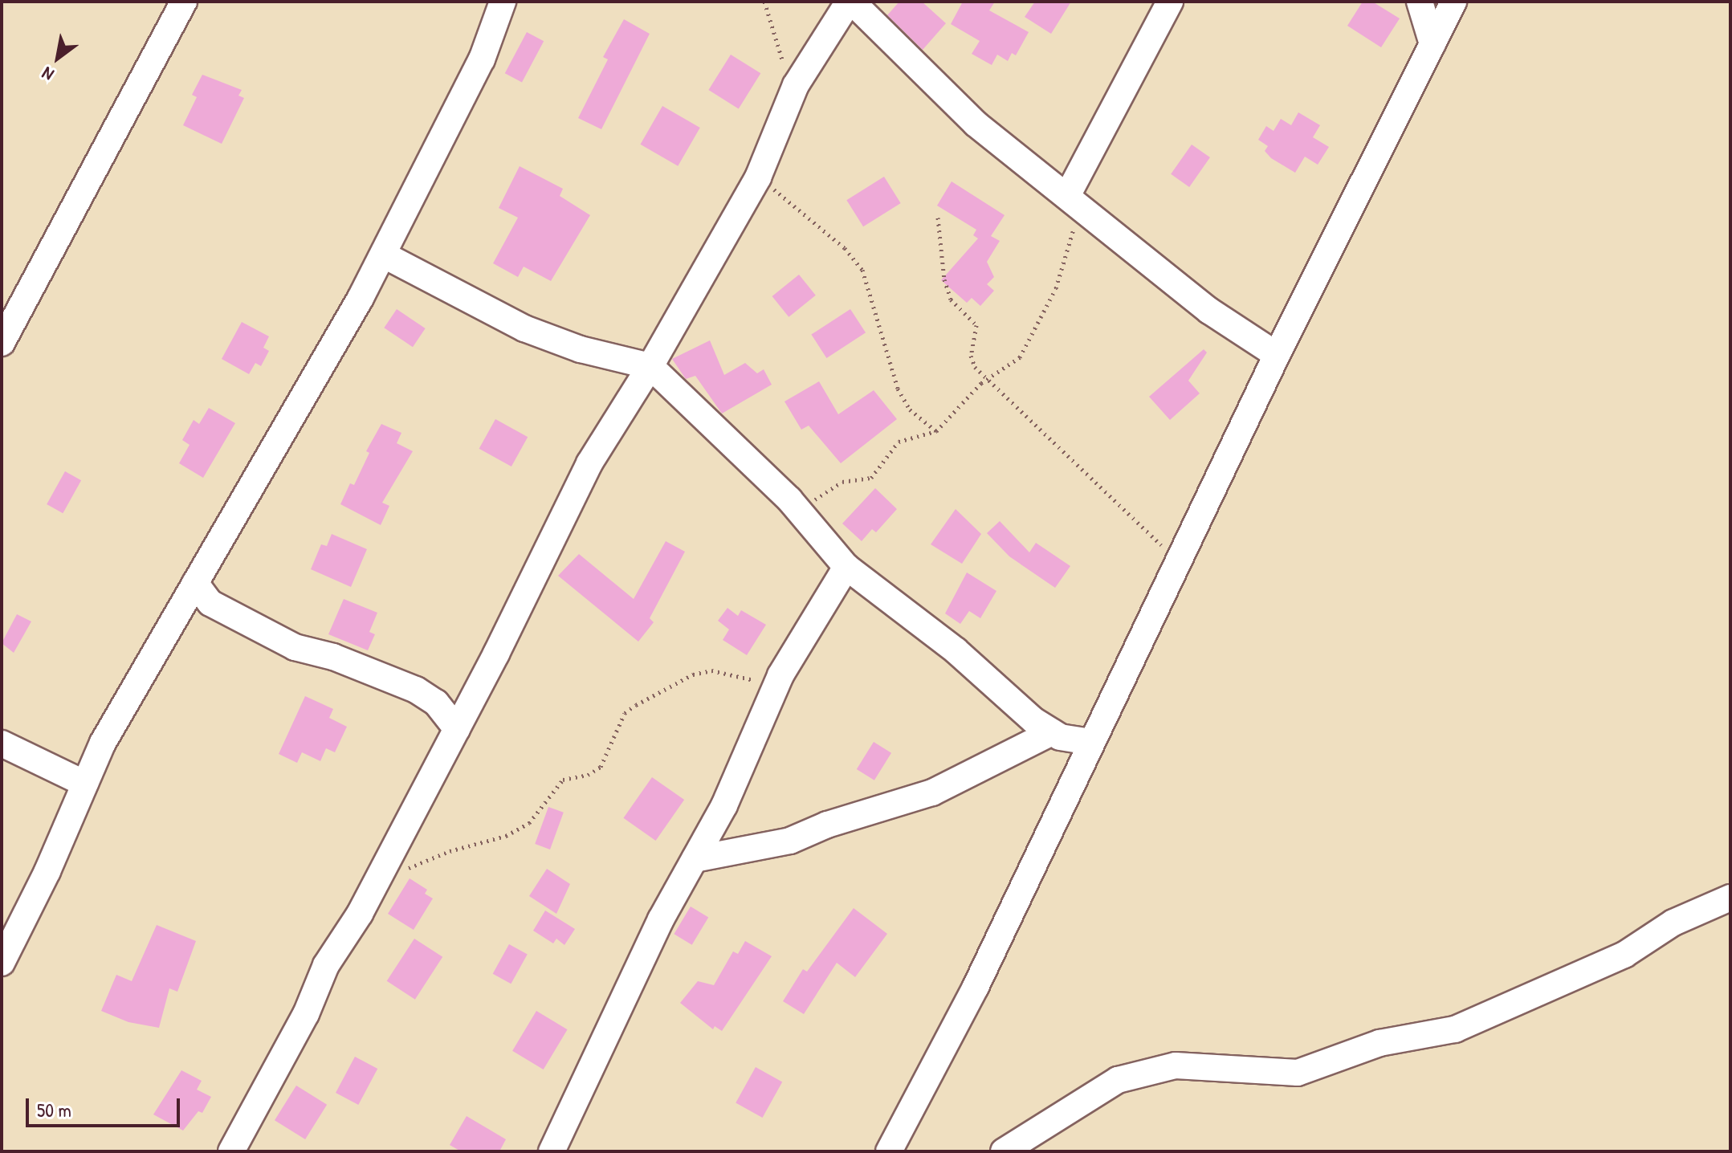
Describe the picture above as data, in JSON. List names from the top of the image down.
{
  "scale_bar": "50 m",
  "north": "bottom left"
}
